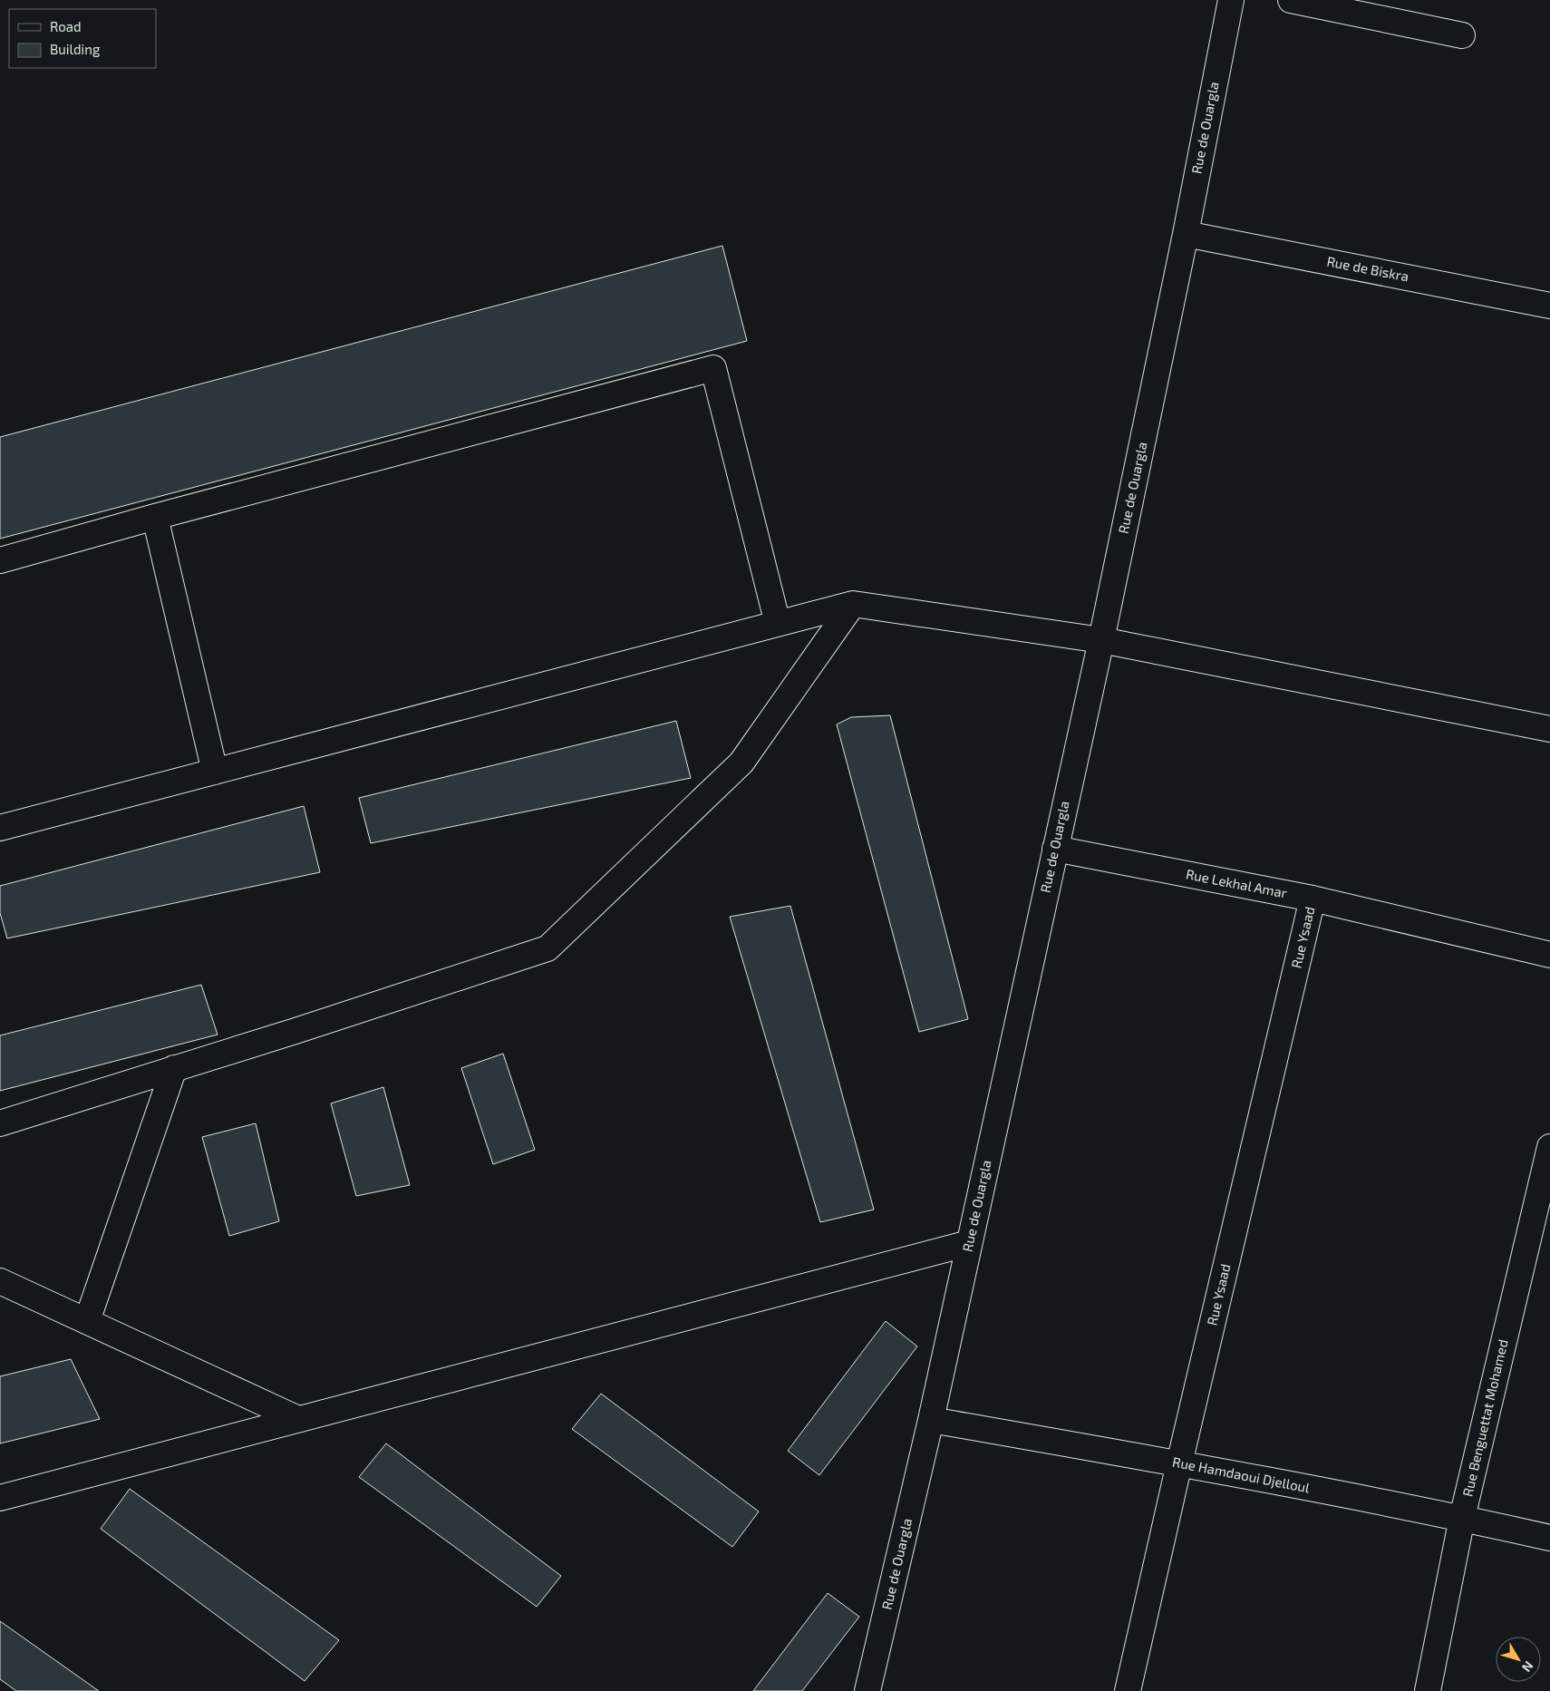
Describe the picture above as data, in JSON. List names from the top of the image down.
{
  "streets": {
    "street": [
      "Rue de Ouargla",
      "Rue de Biskra",
      "Rue Lekhal Amar",
      "Rue Ysaad",
      "Rue Benguettat Mohamed",
      "Rue Hamdaoui Djelloul"
    ]
  },
  "crossings": [
    ["Rue de Ouargla", "Rue de Biskra"],
    ["Rue de Ouargla", "Rue Lekhal Amar"],
    ["Rue de Ouargla", "Rue Hamdaoui Djelloul"],
    ["Rue Lekhal Amar", "Rue Ysaad"],
    ["Rue Ysaad", "Rue Hamdaoui Djelloul"],
    ["Rue Benguettat Mohamed", "Rue Hamdaoui Djelloul"]
  ],
  "legend": ["Road", "Building"],
  "north": "bottom right"
}
